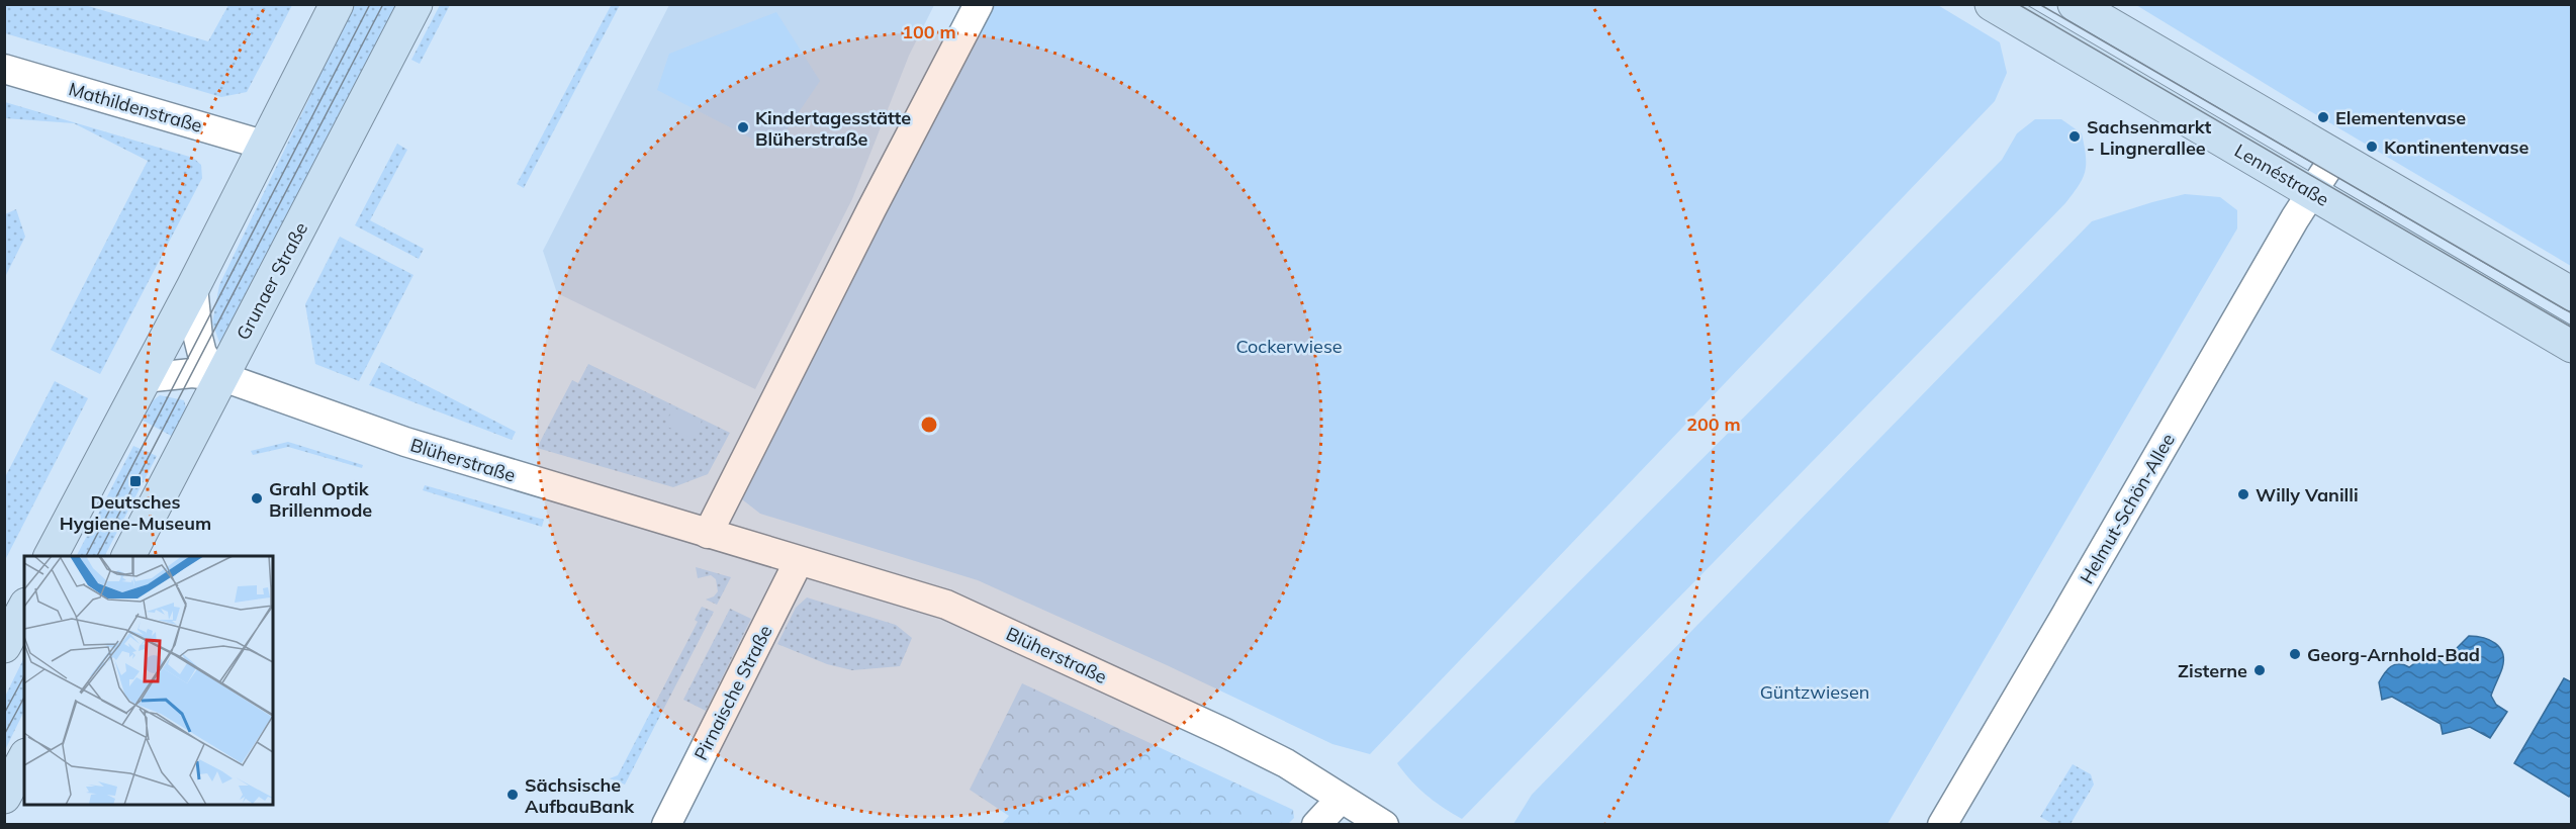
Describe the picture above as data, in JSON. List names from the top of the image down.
{
  "streets": {
    "main road": ["Lennéstraße", "Grunaer Straße"],
    "street": [
      "Mathildenstraße",
      "Blüherstraße",
      "Helmut-Schön-Allee",
      "Pirnaische Straße"
    ]
  },
  "crossings": [
    ["Lennéstraße", "Helmut-Schön-Allee"],
    ["Grunaer Straße", "Blüherstraße"],
    ["Blüherstraße", "Pirnaische Straße"]
  ],
  "parks": ["Cockerwiese", "Güntzwiesen"],
  "places": {
    "other": [
      "Elementenvase",
      "Kindertagesstätte Blüherstraße",
      "Sachsenmarkt - Lingnerallee",
      "Kontinentenvase",
      "Willy Vanilli",
      "Grahl Optik Brillenmode",
      "Georg-Arnhold-Bad",
      "Zisterne",
      "Sächsische AufbauBank"
    ],
    "transit": ["Deutsches Hygiene-Museum"]
  },
  "rings": ["100 m", "200 m"]
}
